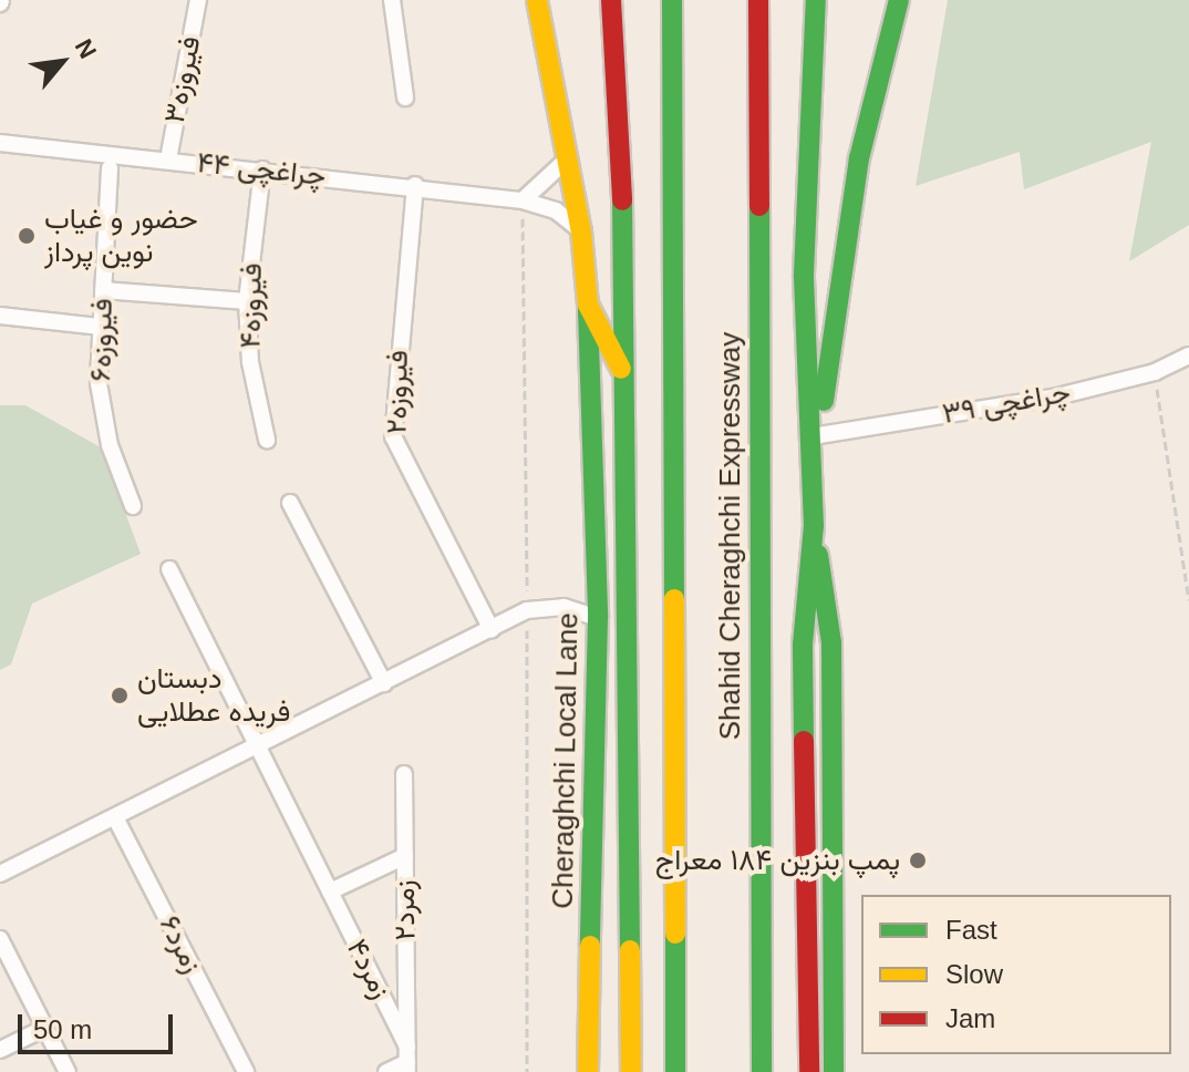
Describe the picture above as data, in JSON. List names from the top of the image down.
{
  "streets": {
    "main road": ["Shahid Cheraghchi Expressway", "Cheraghchi Local Lane"],
    "street": [
      "فیروزه۳",
      "چراغچی ۴۴",
      "فیروزه۴",
      "فیروزه۶",
      "فیروزه۲",
      "چراغچی ۳۹",
      "زمرد۲",
      "زمرد۶",
      "زمرد۴"
    ]
  },
  "crossings": [
    ["فیروزه۳", "چراغچی ۴۴"],
    ["چراغچی ۴۴", "فیروزه۴"],
    ["چراغچی ۴۴", "فیروزه۲"],
    ["زمرد۲", "زمرد۴"]
  ],
  "places": ["حضور و غیاب نوین پرداز", "دبستان فریده عطلایی", "پمپ بنزین ۱۸۴ معراج"],
  "legend": ["Fast", "Slow", "Jam"],
  "scale_bar": "50 m",
  "north": "top right"
}
